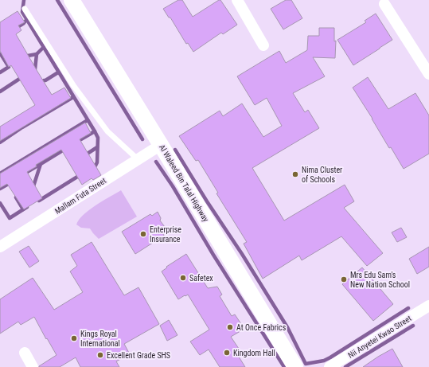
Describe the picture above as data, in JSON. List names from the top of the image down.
{
  "streets": {
    "street": ["Al Waleed Bin Talal Highway", "Mallam Futa Street", "Nii Anyetei Kwao Street"]
  },
  "crossings": [
    ["Al Waleed Bin Talal Highway", "Mallam Futa Street"]
  ],
  "places": [
    "Nima Cluster of Schools",
    "Enterprise Insurance",
    "Safetex",
    "Mrs Edu Sam's New Nation School",
    "At Once Fabrics",
    "Kings Royal International",
    "Kingdom Hall",
    "Excellent Grade SHS"
  ]
}
